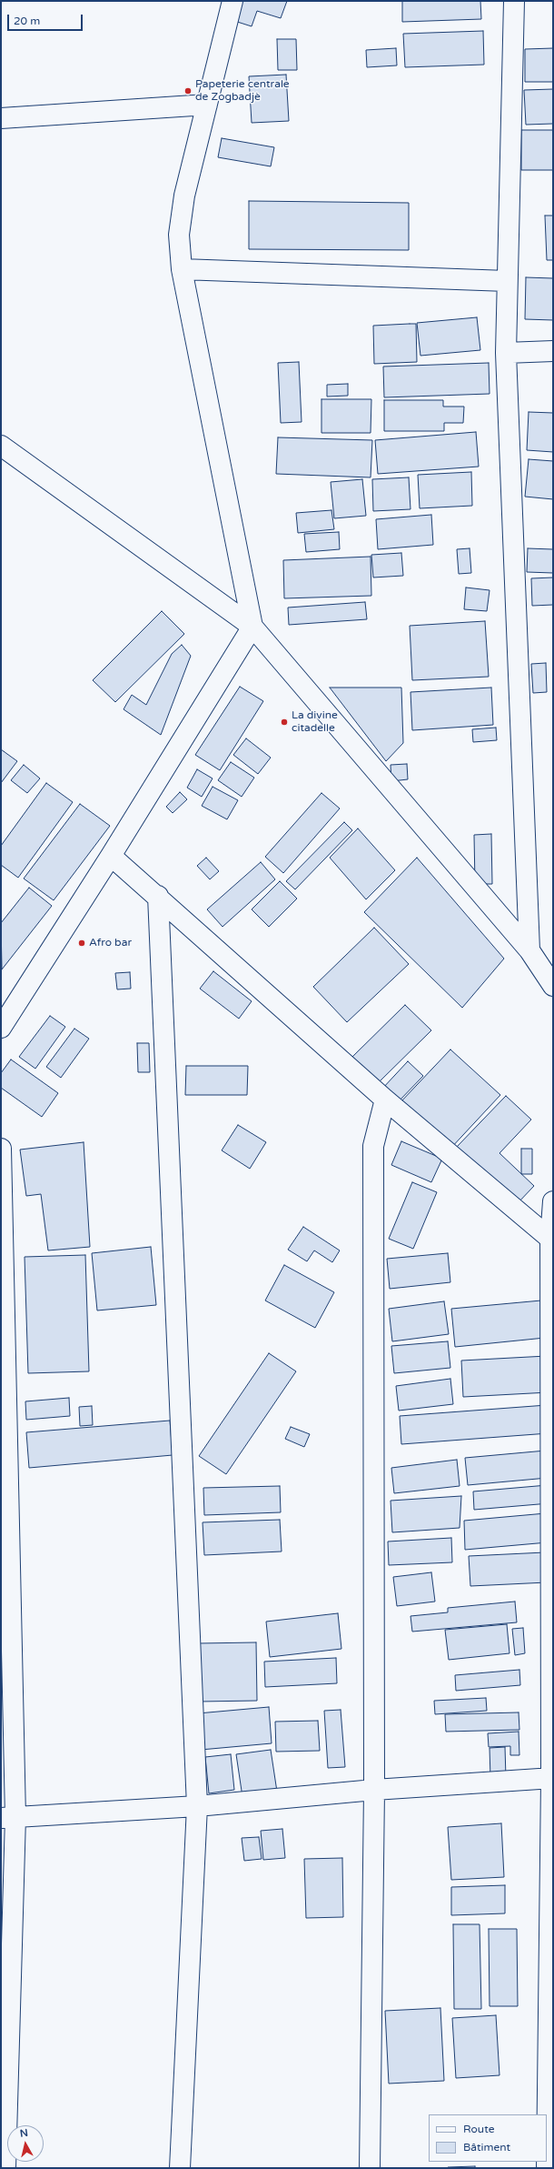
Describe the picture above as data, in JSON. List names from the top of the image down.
{
  "places": ["Papeterie centrale de Zogbadjè", "La divine citadelle", "Afro bar"],
  "legend": ["Route", "Bâtiment"],
  "scale_bar": "20 m",
  "north": "top"
}
